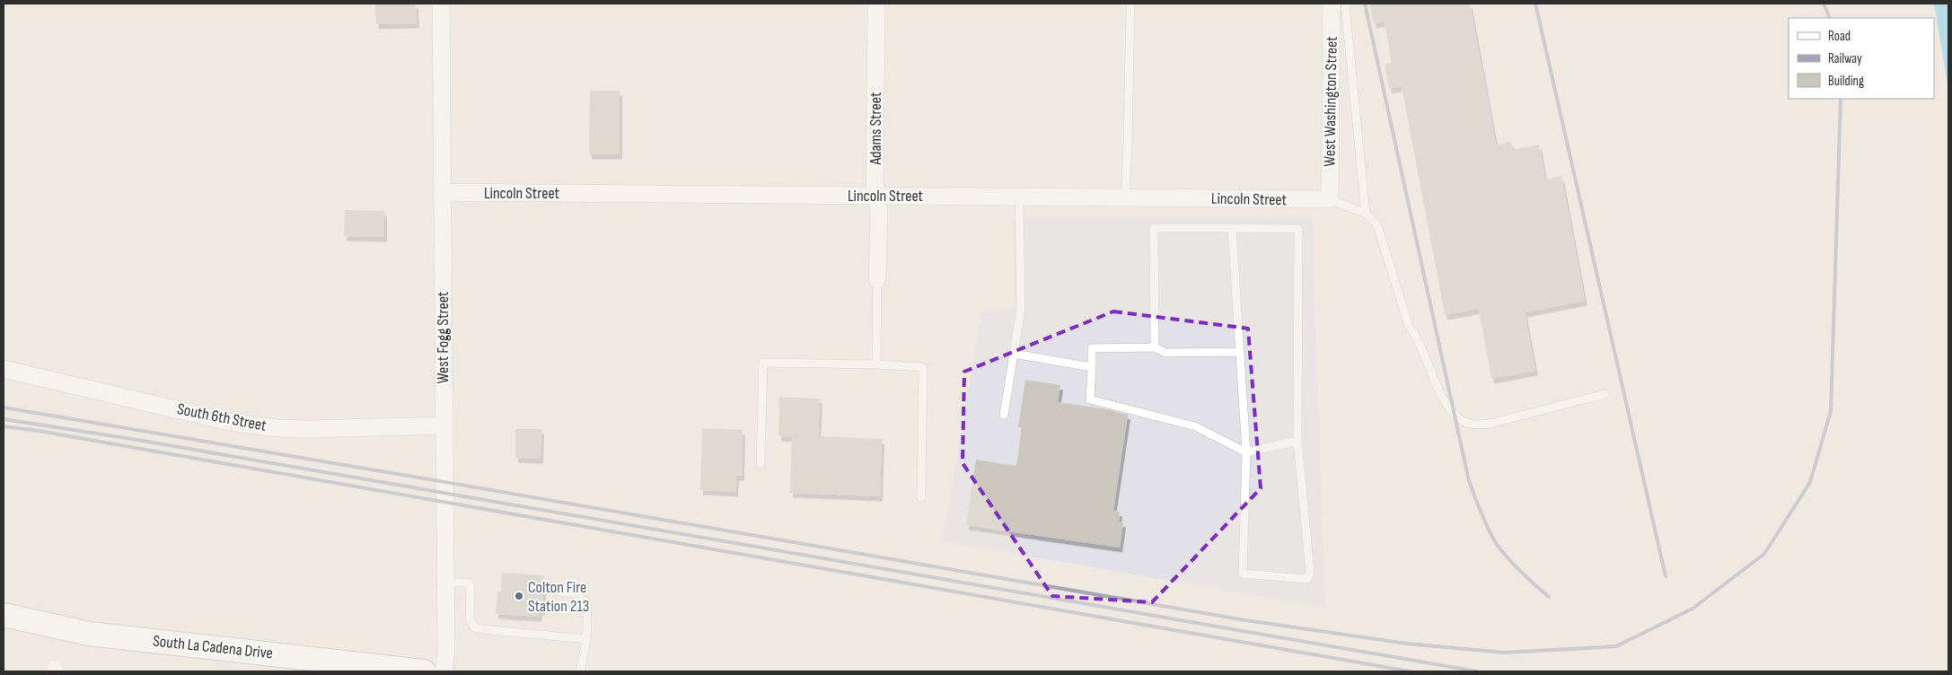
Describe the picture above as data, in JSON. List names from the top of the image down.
{
  "streets": {
    "main road": ["South La Cadena Drive"],
    "street": [
      "West Washington Street",
      "Adams Street",
      "Lincoln Street",
      "West Fogg Street",
      "South 6th Street"
    ]
  },
  "crossings": [
    ["West Washington Street", "Lincoln Street"],
    ["Adams Street", "Lincoln Street"],
    ["Lincoln Street", "West Fogg Street"],
    ["West Fogg Street", "South 6th Street"]
  ],
  "places": ["Colton Fire Station 213"],
  "legend": ["Road", "Railway", "Building"]
}
